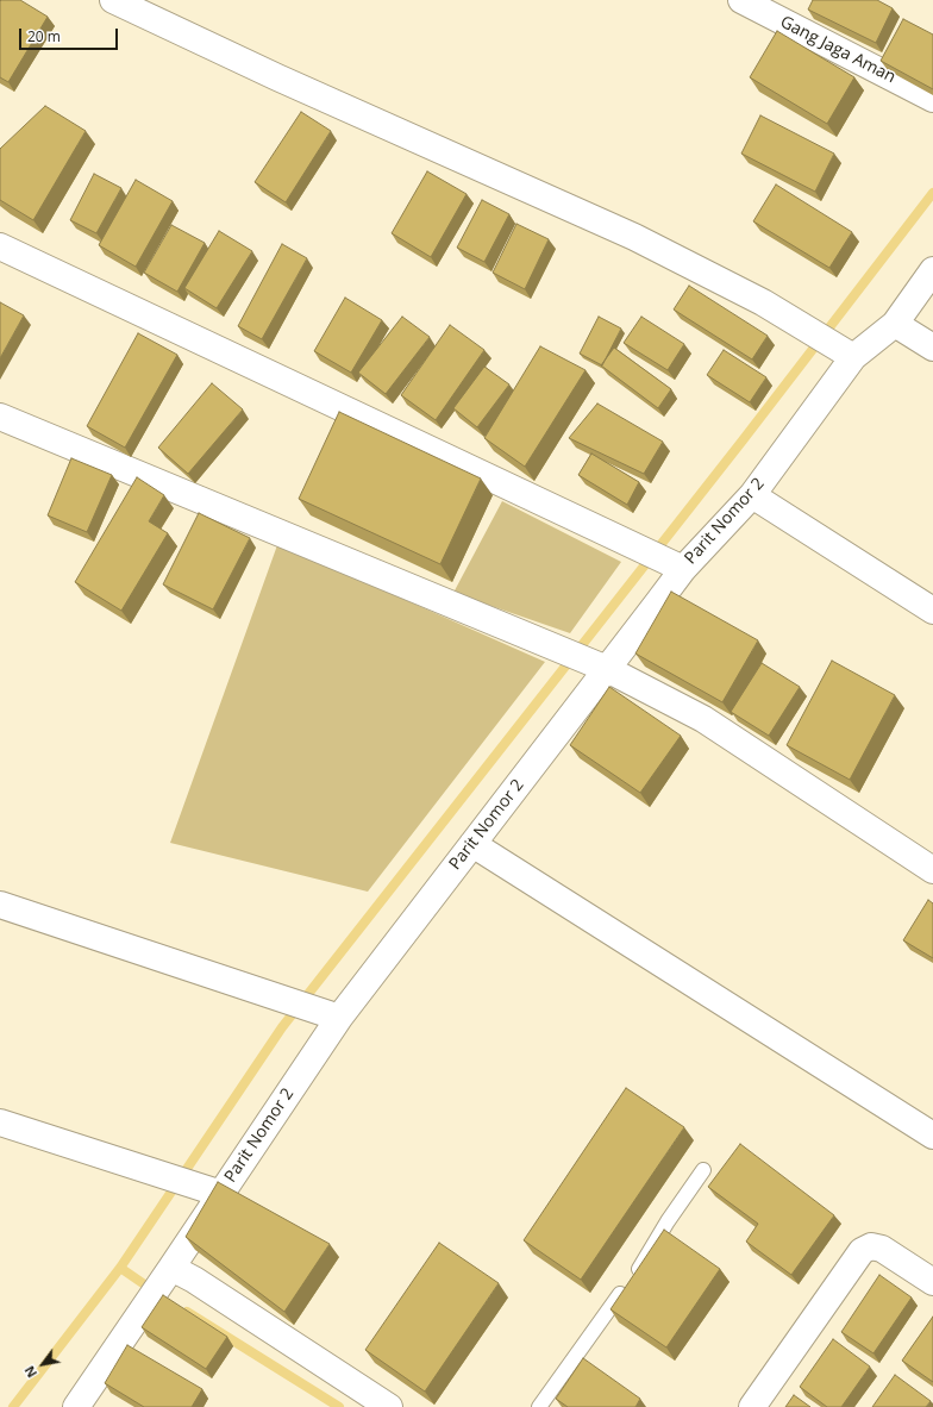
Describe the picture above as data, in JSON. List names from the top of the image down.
{
  "streets": {
    "street": ["Gang Jaga Aman", "Parit Nomor 2"]
  },
  "scale_bar": "20 m",
  "north": "bottom left"
}
